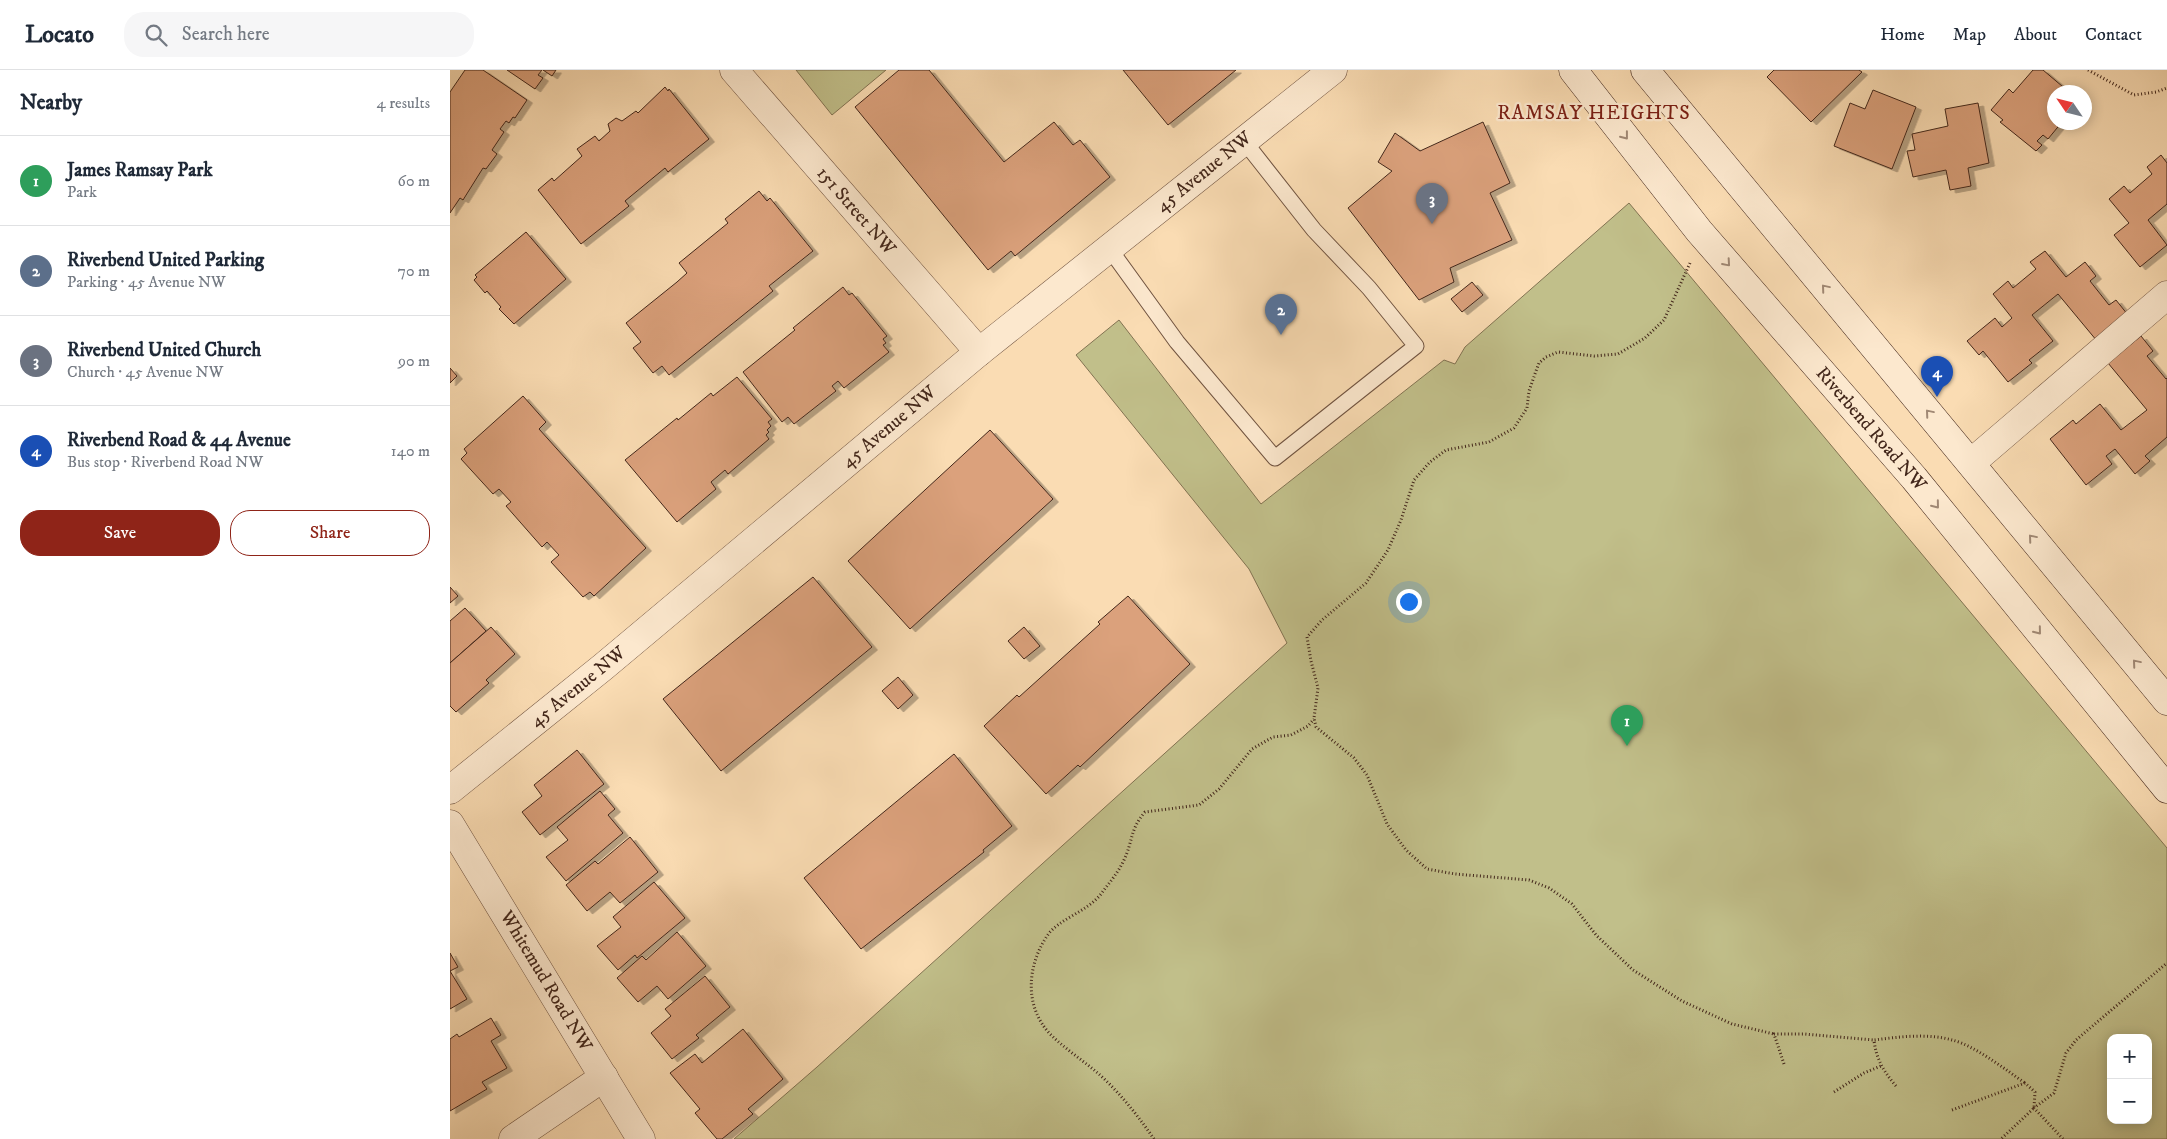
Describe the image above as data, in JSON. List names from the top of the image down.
{
  "streets": {
    "street": [
      "45 Avenue NW",
      "151 Street NW",
      "Riverbend Road NW",
      "Whitemud Road NW"
    ]
  },
  "crossings": [
    ["45 Avenue NW", "151 Street NW"]
  ],
  "districts": ["RAMSAY HEIGHTS"],
  "north": "top left",
  "page": {
    "header": "Locato",
    "search": "Search here",
    "nav": [
      "Home",
      "Map",
      "About",
      "Contact"
    ],
    "heading": ["Nearby", "4 results"],
    "list": [
      {
        "mark": "1",
        "name": "James Ramsay Park",
        "note": "Park",
        "value": "60 m"
      },
      {
        "mark": "2",
        "name": "Riverbend United Parking",
        "note": "Parking · 45 Avenue NW",
        "value": "70 m"
      },
      {
        "mark": "3",
        "name": "Riverbend United Church",
        "note": "Church · 45 Avenue NW",
        "value": "90 m"
      },
      {
        "mark": "4",
        "name": "Riverbend Road & 44 Avenue",
        "note": "Bus stop · Riverbend Road NW",
        "value": "140 m"
      }
    ],
    "pins": [
      "3",
      "2",
      "4",
      "1"
    ],
    "buttons": ["Save", "Share"],
    "map_buttons": ["+", "−"]
  }
}
